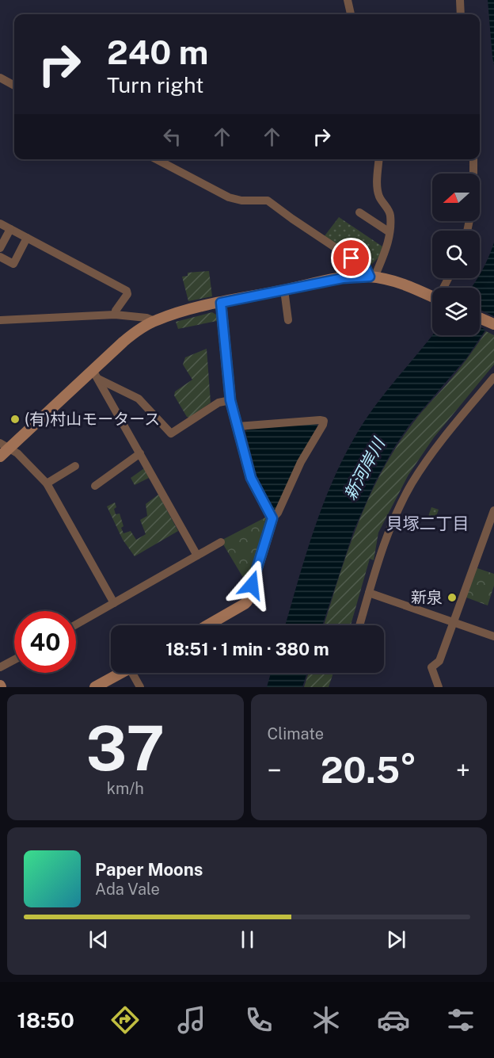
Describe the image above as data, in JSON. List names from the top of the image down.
{
  "districts": ["貝塚二丁目"],
  "water": ["新河岸川"],
  "places": ["(有)村山モータース", "新泉"],
  "north": "left",
  "page": {
    "turn": ["240 m", "Turn right"],
    "limit": "40",
    "trip": "18:51 · 1 min · 380 m",
    "tile": [
      ["37", "km/h"],
      "Climate"
    ],
    "heat": ["−", "20.5°", "+"],
    "song": ["Paper Moons", "Ada Vale"],
    "tabs": "18:50"
  }
}
